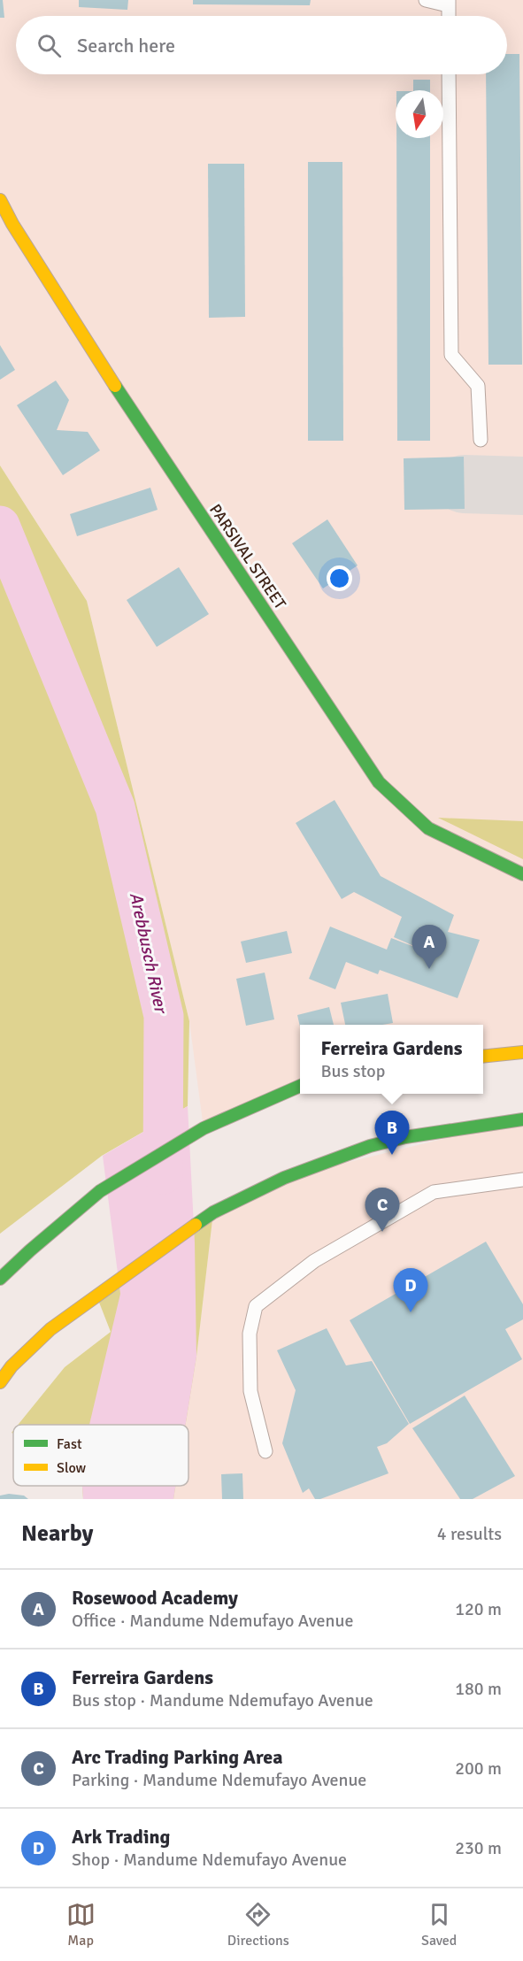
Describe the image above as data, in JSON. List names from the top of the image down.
{
  "streets": {
    "main road": ["PARSIVAL STREET"]
  },
  "water": ["Arebbusch River"],
  "legend": ["Fast", "Slow"],
  "north": "bottom",
  "page": {
    "search": "Search here",
    "pins": [
      "A",
      "B",
      "C",
      "D"
    ],
    "popup": ["Ferreira Gardens", "Bus stop"],
    "heading": ["Nearby", "4 results"],
    "list": [
      {
        "mark": "A",
        "name": "Rosewood Academy",
        "note": "Office · Mandume Ndemufayo Avenue",
        "value": "120 m"
      },
      {
        "mark": "B",
        "name": "Ferreira Gardens",
        "note": "Bus stop · Mandume Ndemufayo Avenue",
        "value": "180 m"
      },
      {
        "mark": "C",
        "name": "Arc Trading Parking Area",
        "note": "Parking · Mandume Ndemufayo Avenue",
        "value": "200 m"
      },
      {
        "mark": "D",
        "name": "Ark Trading",
        "note": "Shop · Mandume Ndemufayo Avenue",
        "value": "230 m"
      }
    ],
    "nav": ["Map", "Directions", "Saved"]
  }
}
